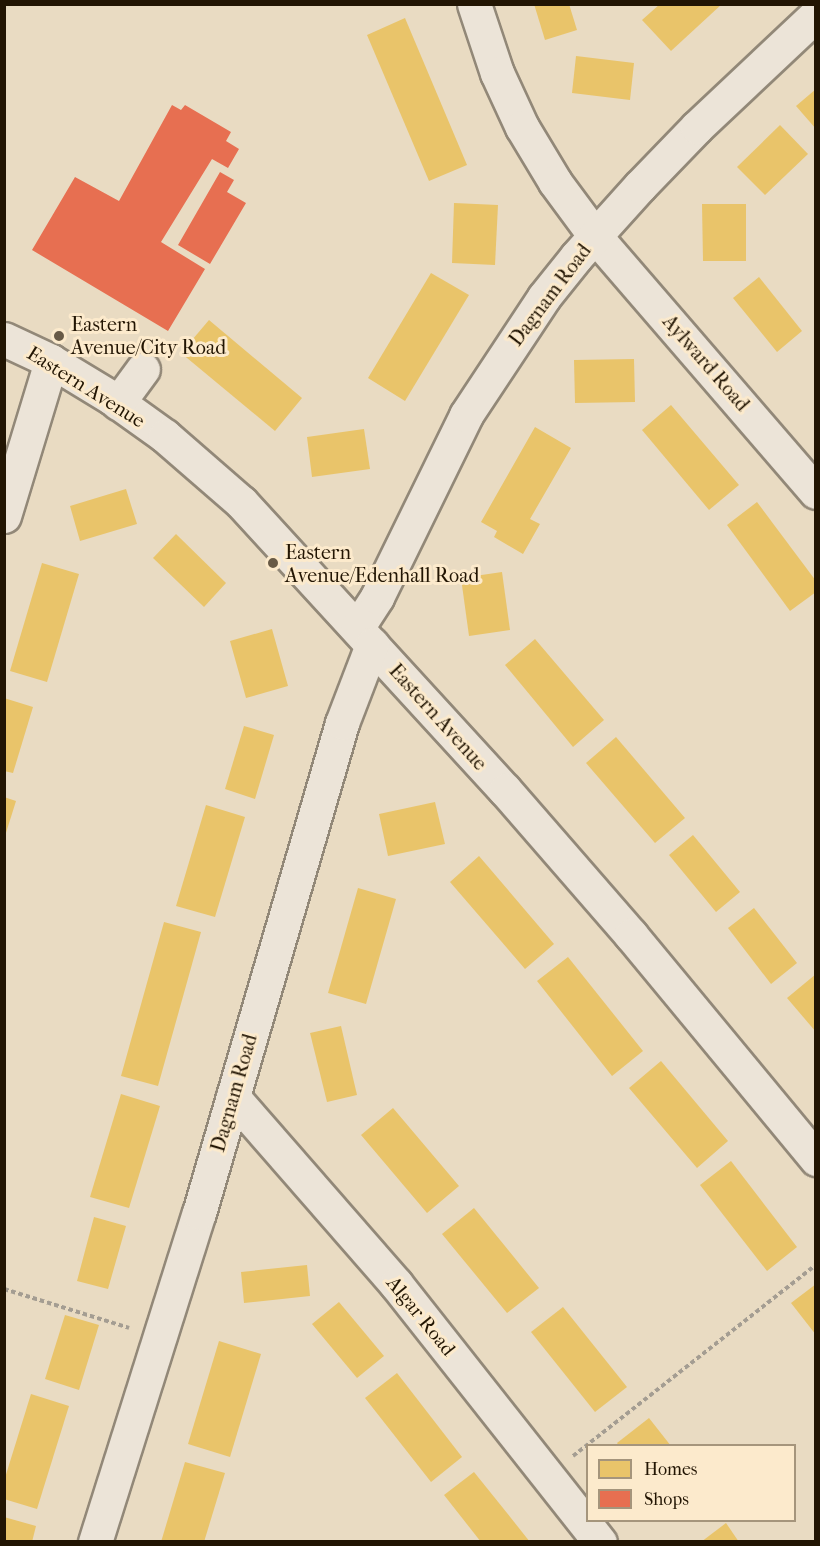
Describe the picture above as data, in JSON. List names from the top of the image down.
{
  "streets": {
    "street": [
      "Dagnam Road",
      "Aylward Road",
      "Eastern Avenue",
      "Algar Road"
    ]
  },
  "crossings": [
    ["Dagnam Road", "Aylward Road"],
    ["Dagnam Road", "Eastern Avenue"],
    ["Dagnam Road", "Algar Road"]
  ],
  "places": ["Eastern Avenue/City Road", "Eastern Avenue/Edenhall Road"],
  "legend": ["Homes", "Shops"]
}
